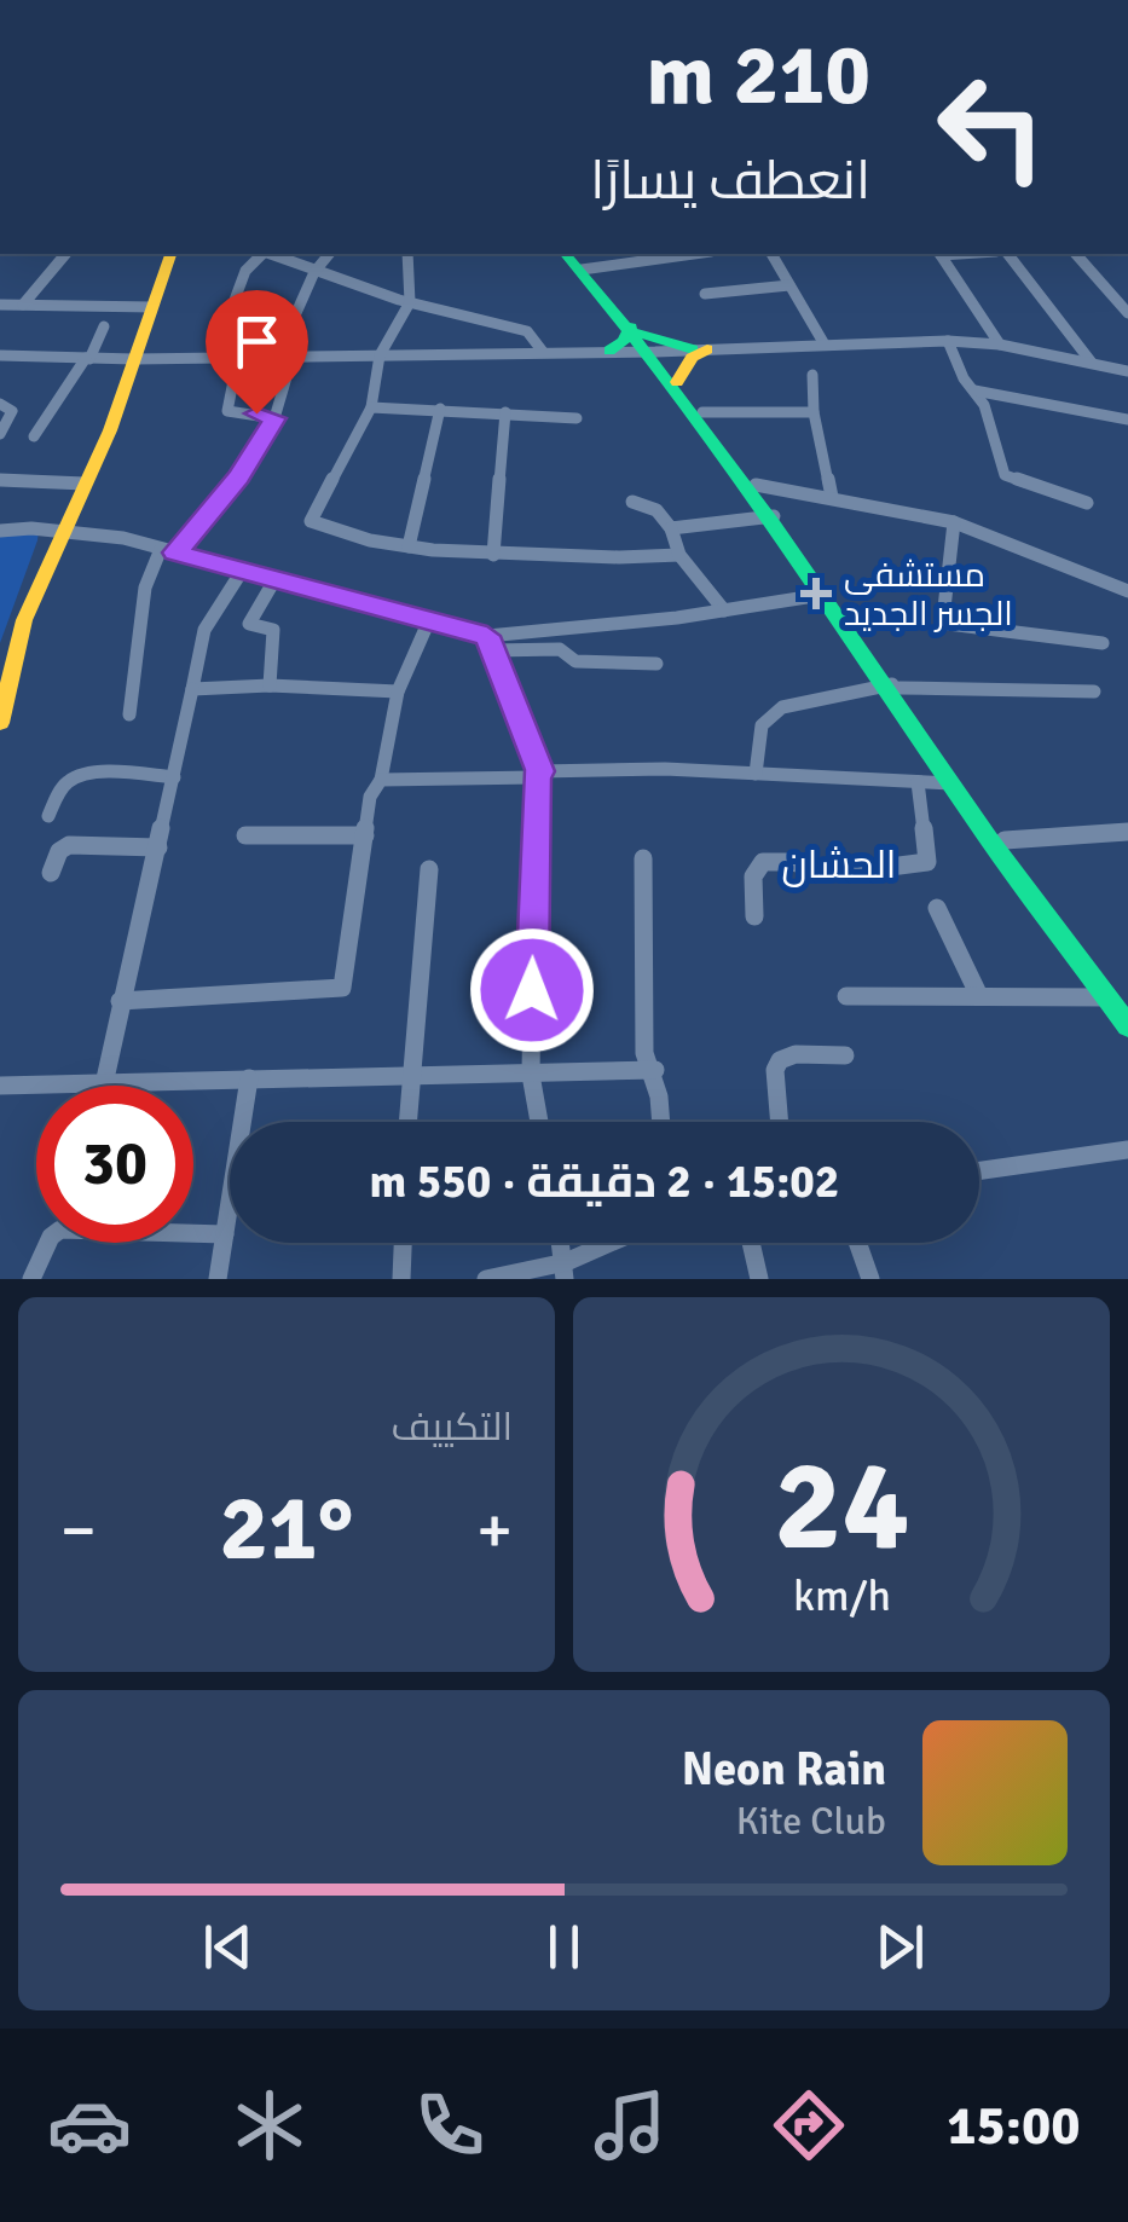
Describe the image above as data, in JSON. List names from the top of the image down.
{
  "districts": ["الحشان"],
  "places": {
    "health": ["مستشفى الجسر الجديد"]
  },
  "page": {
    "turn": ["210 m", "انعطف يسارًا"],
    "limit": "30",
    "trip": "15:02 · 2 دقيقة · 550 m",
    "tile": "التكييف",
    "heat": ["−", "21°", "+"],
    "song": ["Neon Rain", "Kite Club"],
    "tabs": "15:00",
    "gauge": ["24", "km/h"]
  }
}
